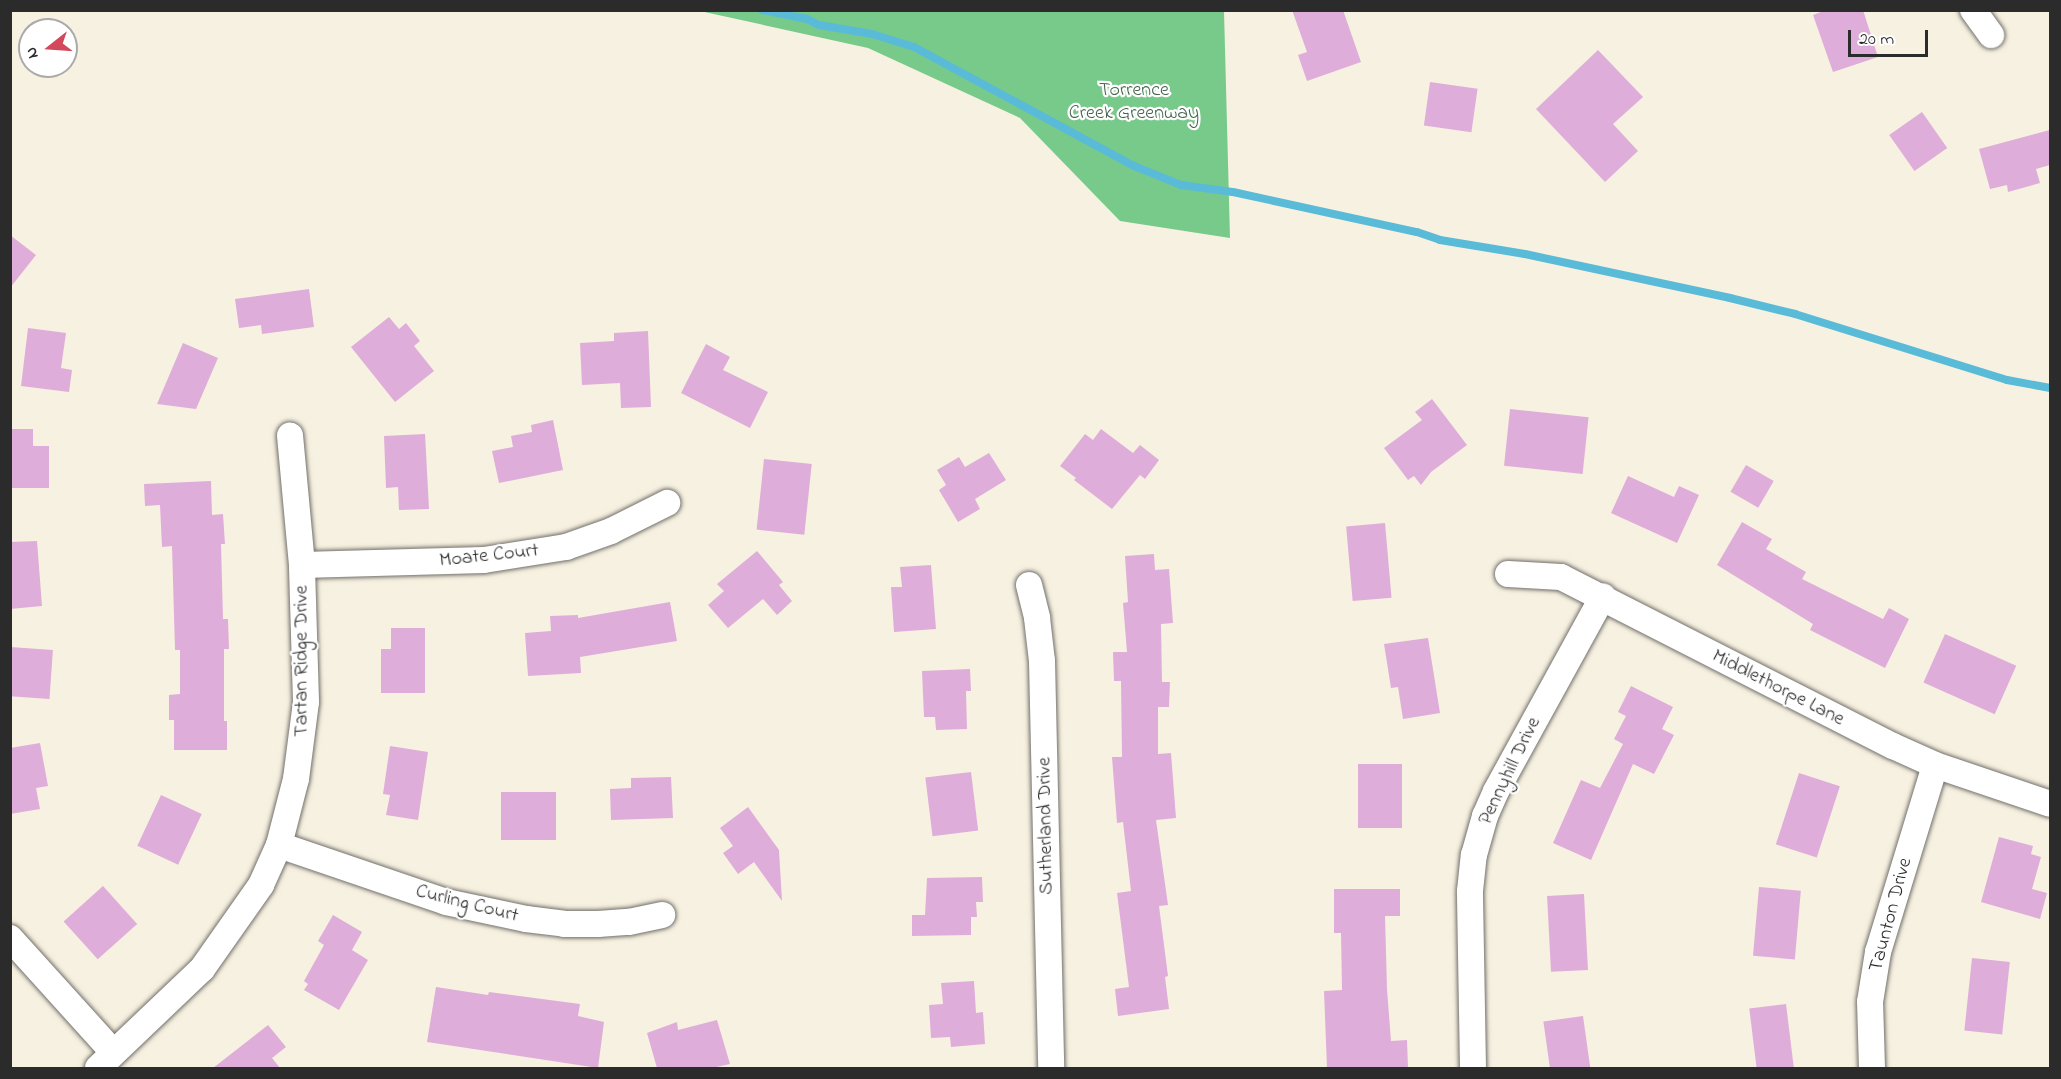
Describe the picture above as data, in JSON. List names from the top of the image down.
{
  "streets": {
    "street": [
      "Moate Court",
      "Tartan Ridge Drive",
      "Middlethorpe Lane",
      "Pennyhill Drive",
      "Sutherland Drive",
      "Curling Court",
      "Taunton Drive"
    ]
  },
  "crossings": [
    ["Moate Court", "Tartan Ridge Drive"],
    ["Tartan Ridge Drive", "Curling Court"],
    ["Middlethorpe Lane", "Pennyhill Drive"],
    ["Middlethorpe Lane", "Taunton Drive"]
  ],
  "parks": ["Torrence Creek Greenway"],
  "scale_bar": "20 m",
  "north": "left"
}
